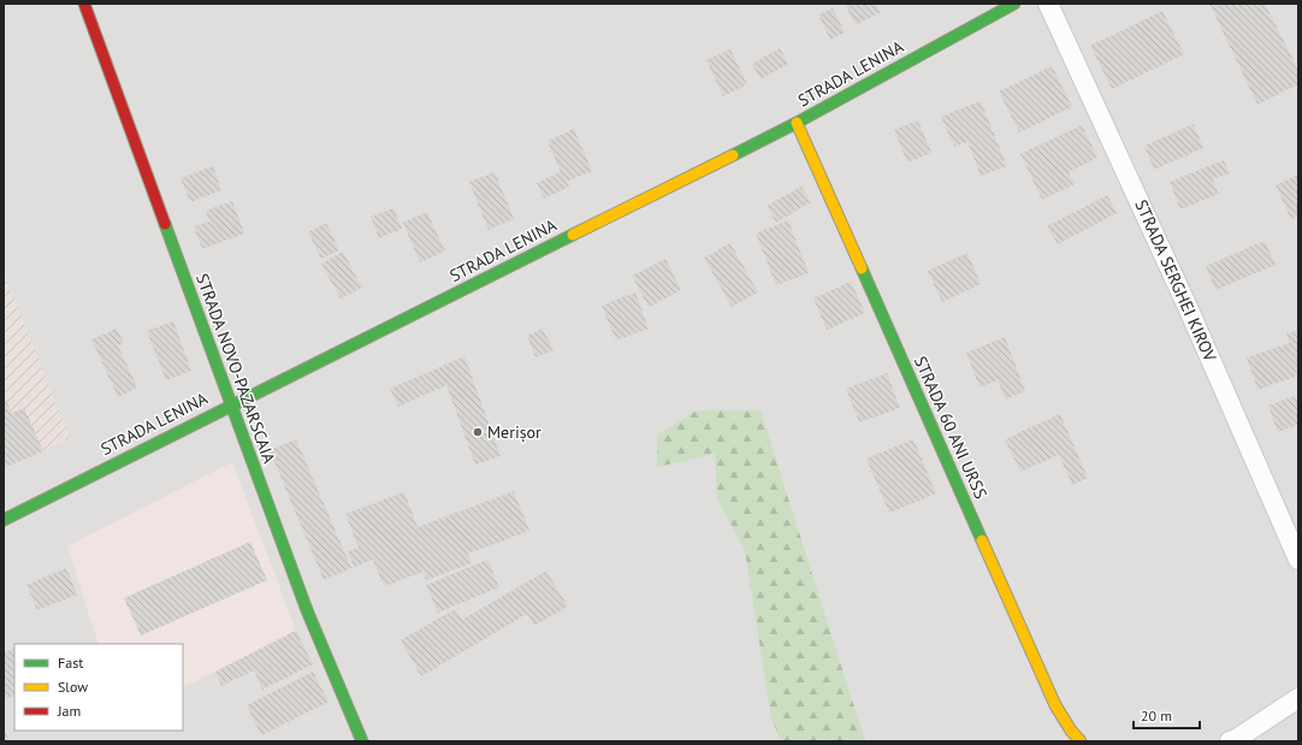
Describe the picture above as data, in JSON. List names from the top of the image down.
{
  "streets": {
    "street": [
      "STRADA LENINA",
      "STRADA SERGHEI KIROV",
      "STRADA NOVO-PAZARSCAIA",
      "STRADA 60 ANI URSS"
    ]
  },
  "crossings": [
    ["STRADA LENINA", "STRADA NOVO-PAZARSCAIA"],
    ["STRADA LENINA", "STRADA 60 ANI URSS"]
  ],
  "places": ["Merișor"],
  "legend": ["Fast", "Slow", "Jam"],
  "scale_bar": "20 m"
}
